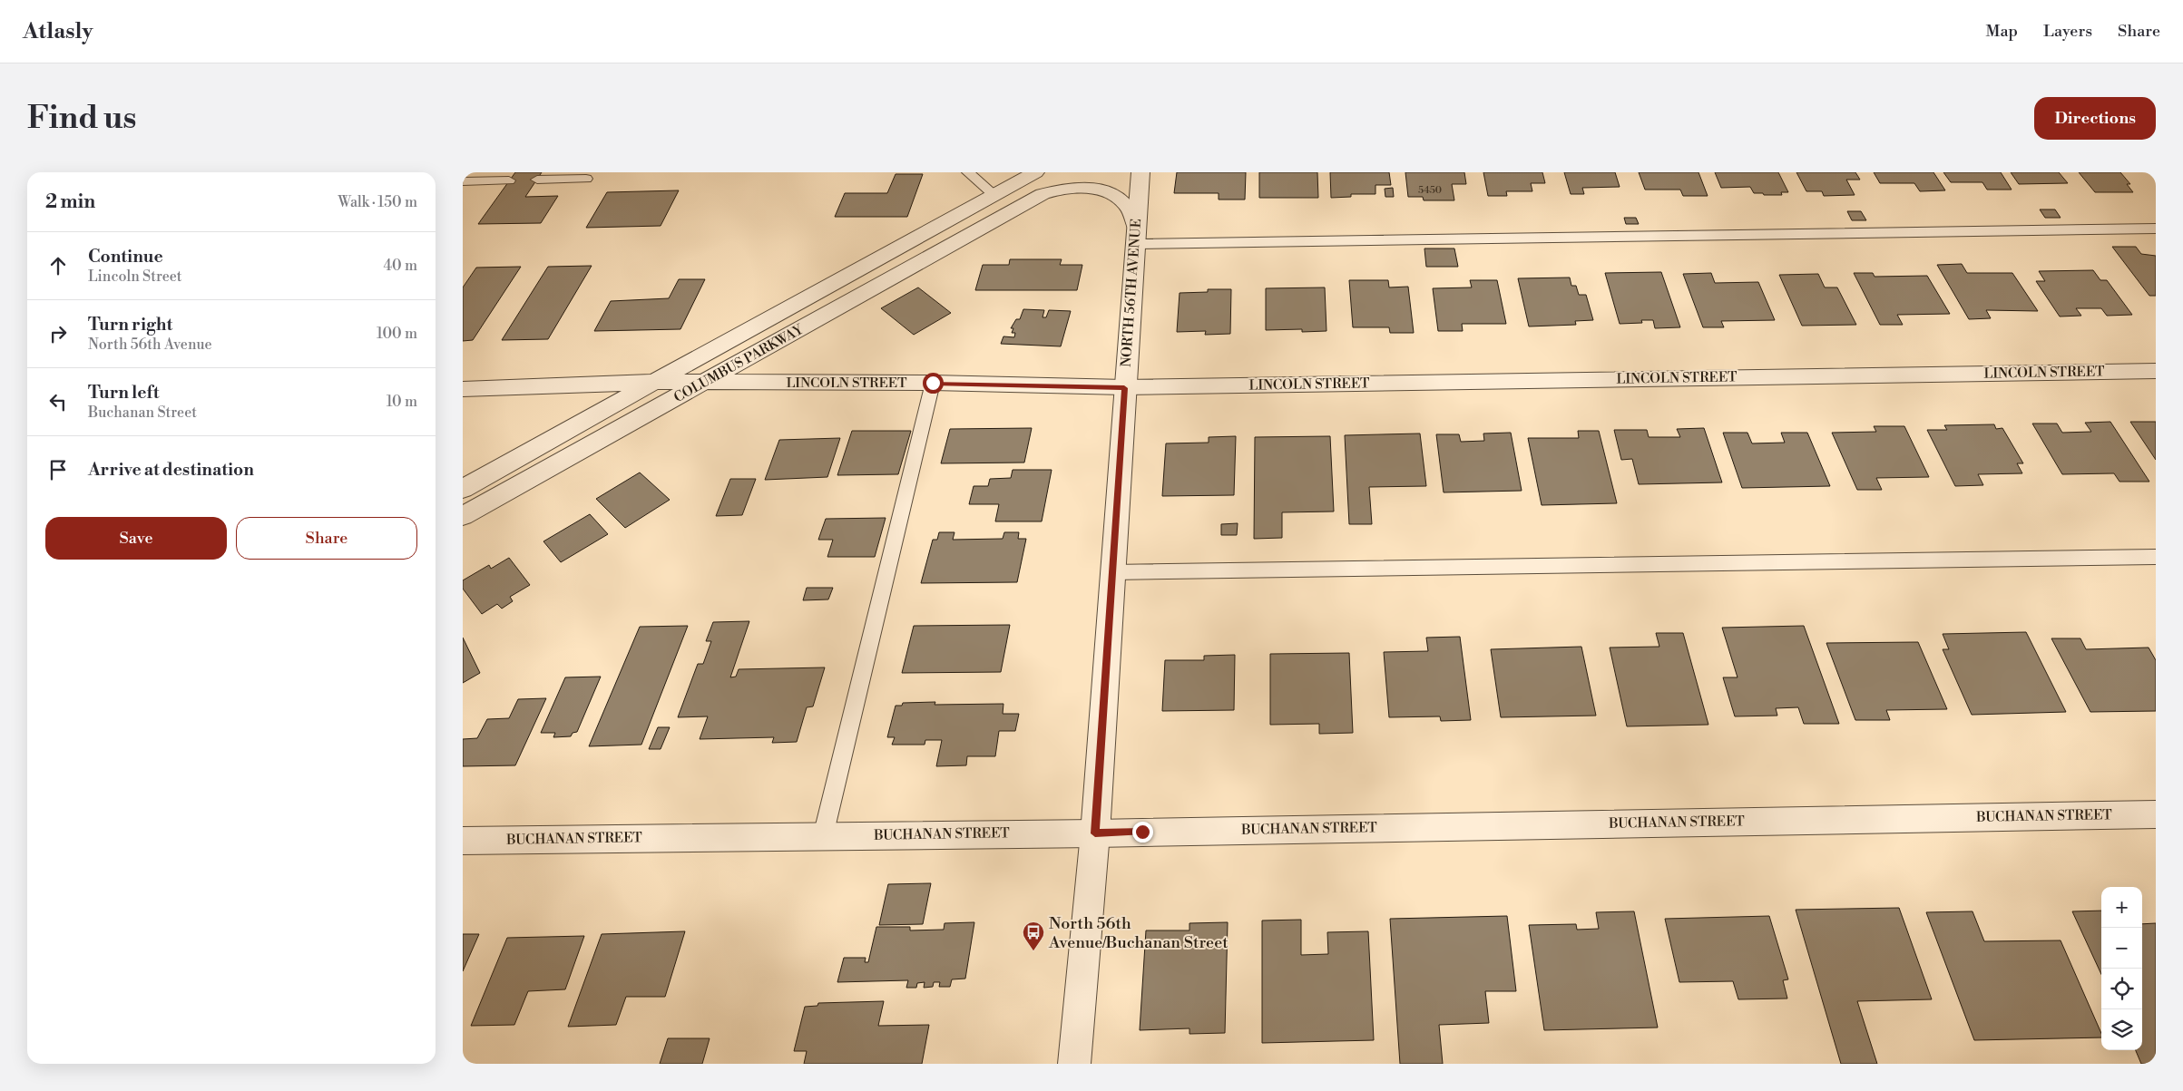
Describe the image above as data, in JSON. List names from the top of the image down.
{
  "streets": {
    "street": [
      "NORTH 56TH AVENUE",
      "COLUMBUS PARKWAY",
      "LINCOLN STREET",
      "BUCHANAN STREET"
    ]
  },
  "crossings": [
    ["NORTH 56TH AVENUE", "COLUMBUS PARKWAY"],
    ["NORTH 56TH AVENUE", "LINCOLN STREET"],
    ["NORTH 56TH AVENUE", "BUCHANAN STREET"],
    ["COLUMBUS PARKWAY", "LINCOLN STREET"]
  ],
  "places": {
    "bus stop": ["North 56th Avenue/Buchanan Street"]
  },
  "house_numbers": ["5450"],
  "page": {
    "header": "Atlasly",
    "nav": ["Map", "Layers", "Share"],
    "buttons": [
      "Directions",
      ["Save", "Share"]
    ],
    "title": "Find us",
    "heading": ["2 min", "Walk · 150 m"],
    "list": [
      ["Continue", "Lincoln Street", "40 m"],
      ["Turn right", "North 56th Avenue", "100 m"],
      ["Turn left", "Buchanan Street", "10 m"],
      "Arrive at destination"
    ],
    "map_buttons": ["+", "−"]
  }
}
